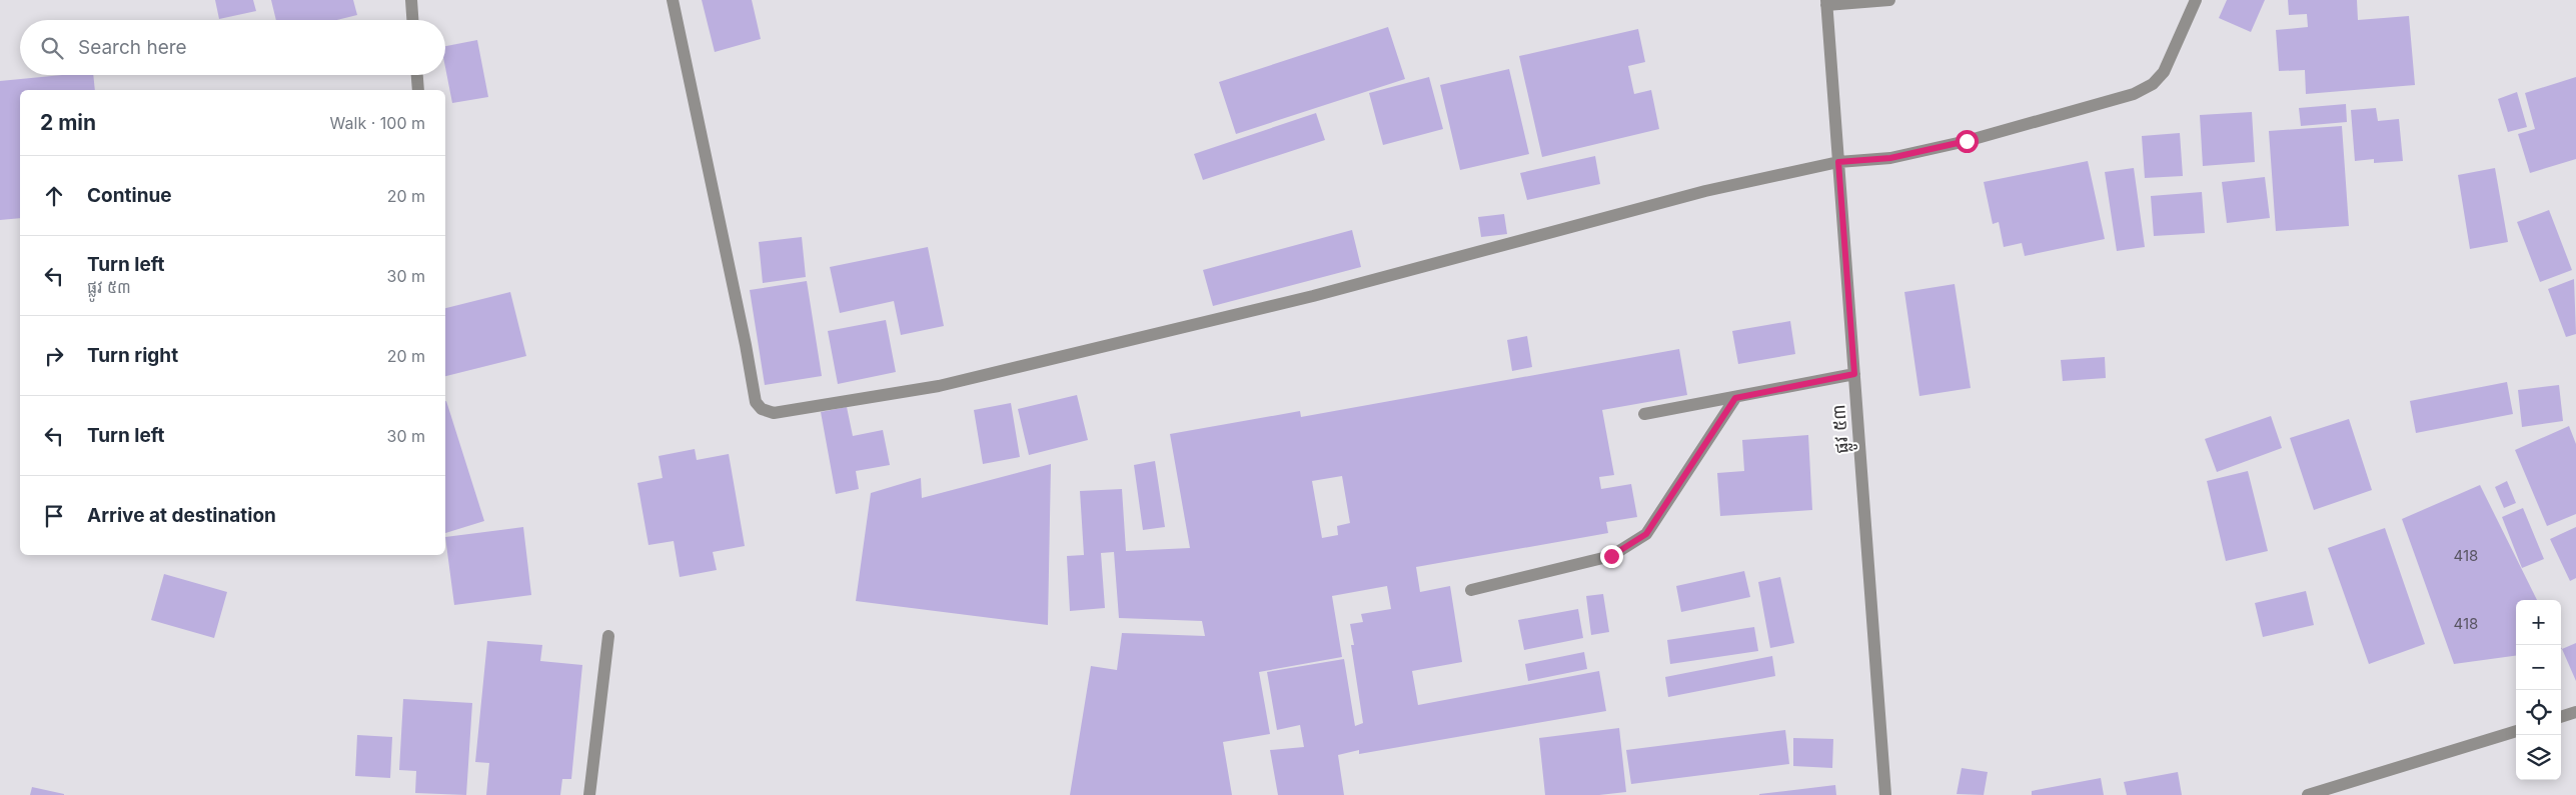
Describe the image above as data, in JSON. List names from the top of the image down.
{
  "streets": {
    "street": ["ផ្លូវ ៥៣"]
  },
  "house_numbers": ["418", "418"],
  "page": {
    "search": "Search here",
    "heading": ["2 min", "Walk · 100 m"],
    "list": [
      ["Continue", "20 m"],
      ["Turn left", "ផ្លូវ ៥៣", "30 m"],
      ["Turn right", "20 m"],
      ["Turn left", "30 m"],
      "Arrive at destination"
    ],
    "map_buttons": ["+", "−"]
  }
}
